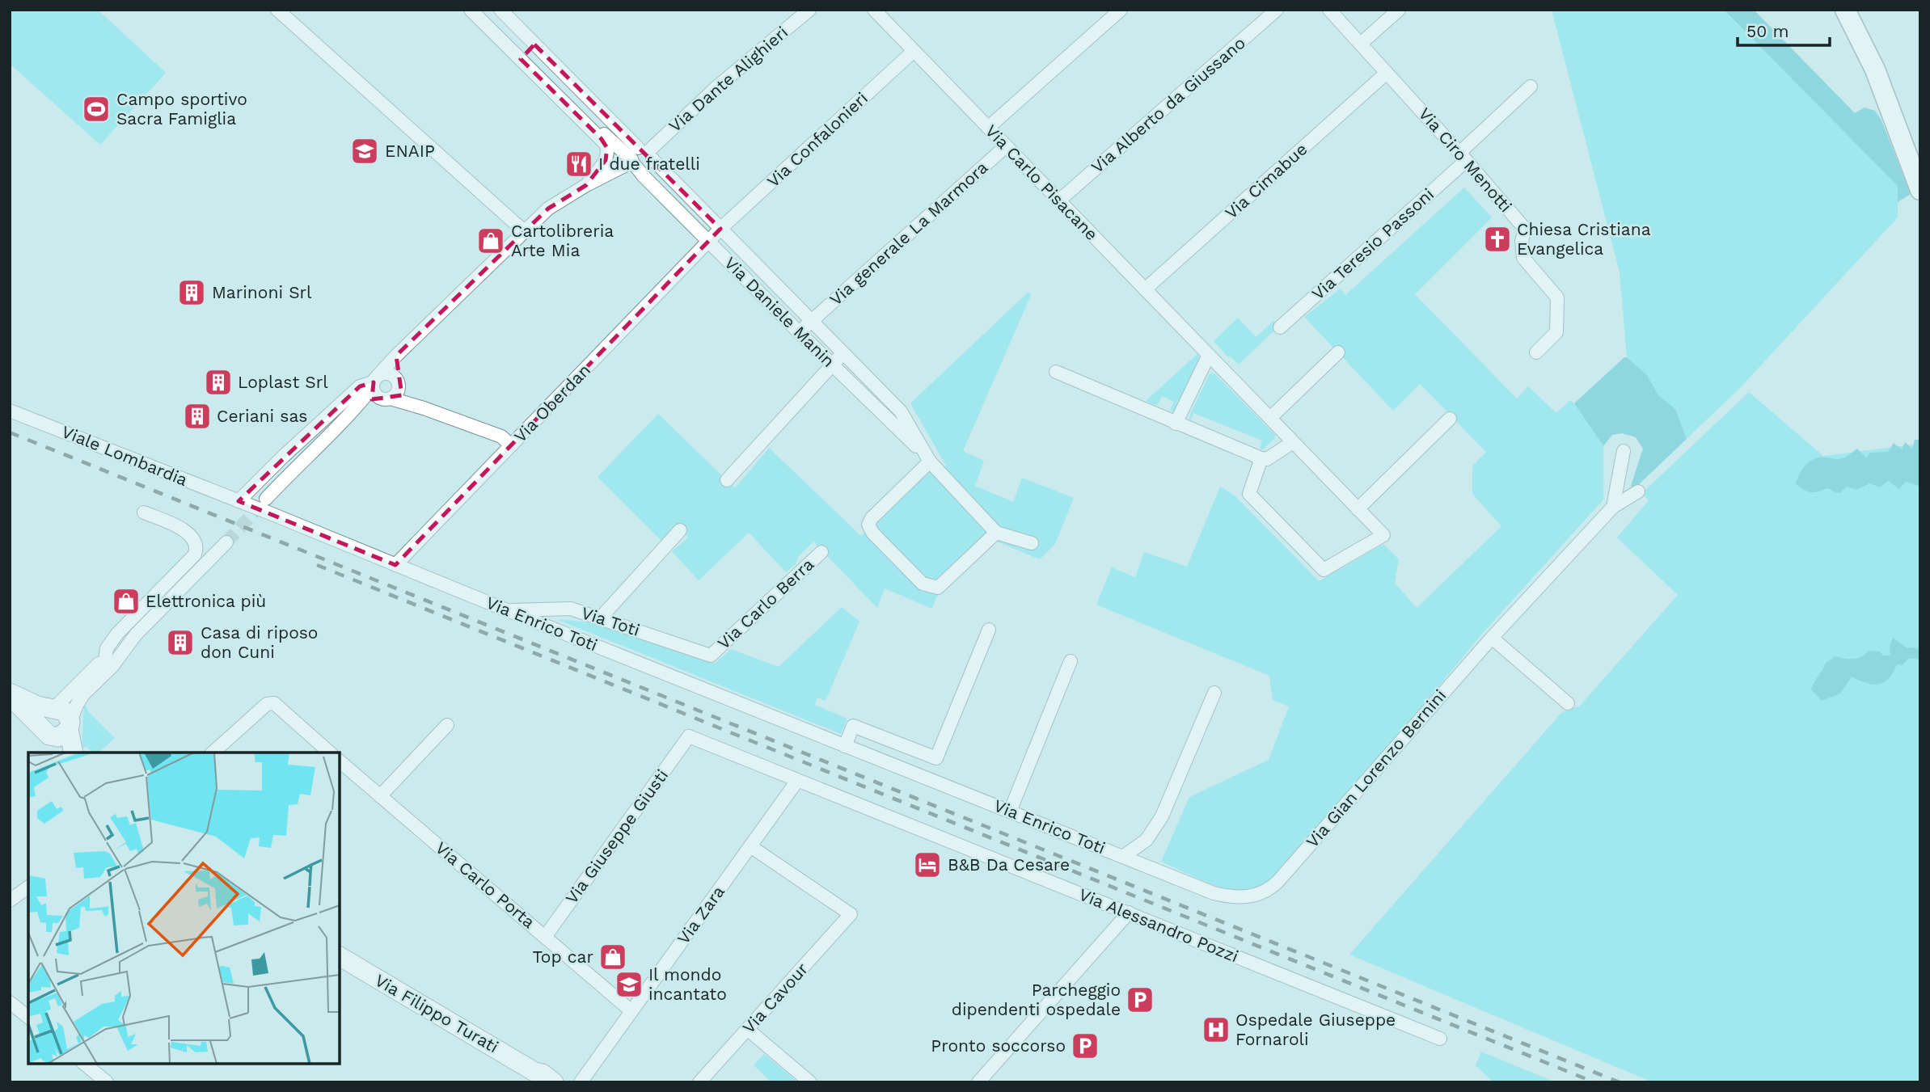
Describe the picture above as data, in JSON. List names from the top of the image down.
{
  "streets": {
    "street": [
      "Via Dante Alighieri",
      "Via Alberto da Giussano",
      "Via Confalonieri",
      "Via Ciro Menotti",
      "Via Cimabue",
      "Via Carlo Pisacane",
      "Via generale La Marmora",
      "Via Teresio Passoni",
      "Via Daniele Manin",
      "Via Oberdan",
      "Viale Lombardia",
      "Via Carlo Berra",
      "Via Toti",
      "Via Enrico Toti",
      "Via Gian Lorenzo Bernini",
      "Via Giuseppe Giusti",
      "Via Carlo Porta",
      "Via Zara",
      "Via Alessandro Pozzi",
      "Via Cavour",
      "Via Filippo Turati"
    ]
  },
  "crossings": [
    ["Via Dante Alighieri", "Via Daniele Manin"],
    ["Via Dante Alighieri", "Viale Lombardia"],
    ["Via Dante Alighieri", "Via Enrico Toti"],
    ["Via Alberto da Giussano", "Via Carlo Pisacane"],
    ["Via Confalonieri", "Via Carlo Pisacane"],
    ["Via Confalonieri", "Via Daniele Manin"],
    ["Via Confalonieri", "Via Oberdan"],
    ["Via Ciro Menotti", "Via Cimabue"],
    ["Via Ciro Menotti", "Via Teresio Passoni"],
    ["Via Cimabue", "Via Carlo Pisacane"],
    ["Via Carlo Pisacane", "Via generale La Marmora"],
    ["Via generale La Marmora", "Via Daniele Manin"],
    ["Via Daniele Manin", "Via Oberdan"],
    ["Via Oberdan", "Via Enrico Toti"],
    ["Viale Lombardia", "Via Enrico Toti"],
    ["Via Carlo Berra", "Via Toti"],
    ["Via Toti", "Via Enrico Toti"],
    ["Via Enrico Toti", "Via Gian Lorenzo Bernini"],
    ["Via Giuseppe Giusti", "Via Carlo Porta"],
    ["Via Giuseppe Giusti", "Via Alessandro Pozzi"],
    ["Via Carlo Porta", "Via Zara"],
    ["Via Zara", "Via Alessandro Pozzi"],
    ["Via Zara", "Via Cavour"]
  ],
  "places": {
    "sports": ["Campo sportivo Sacra Famiglia"],
    "school or university": ["ENAIP", "Il mondo incantato"],
    "restaurant": ["I due fratelli"],
    "church": ["Chiesa Cristiana Evangelica"],
    "shop": ["Cartolibreria Arte Mia", "Elettronica più", "Top car"],
    "building": [
      "Marinoni Srl",
      "Loplast Srl",
      "Ceriani sas",
      "Casa di riposo don Cuni"
    ],
    "hotel": ["B&B Da Cesare"],
    "parking": ["Parcheggio dipendenti ospedale", "Pronto soccorso"],
    "hospital": ["Ospedale Giuseppe Fornaroli"]
  },
  "scale_bar": "50 m"
}
